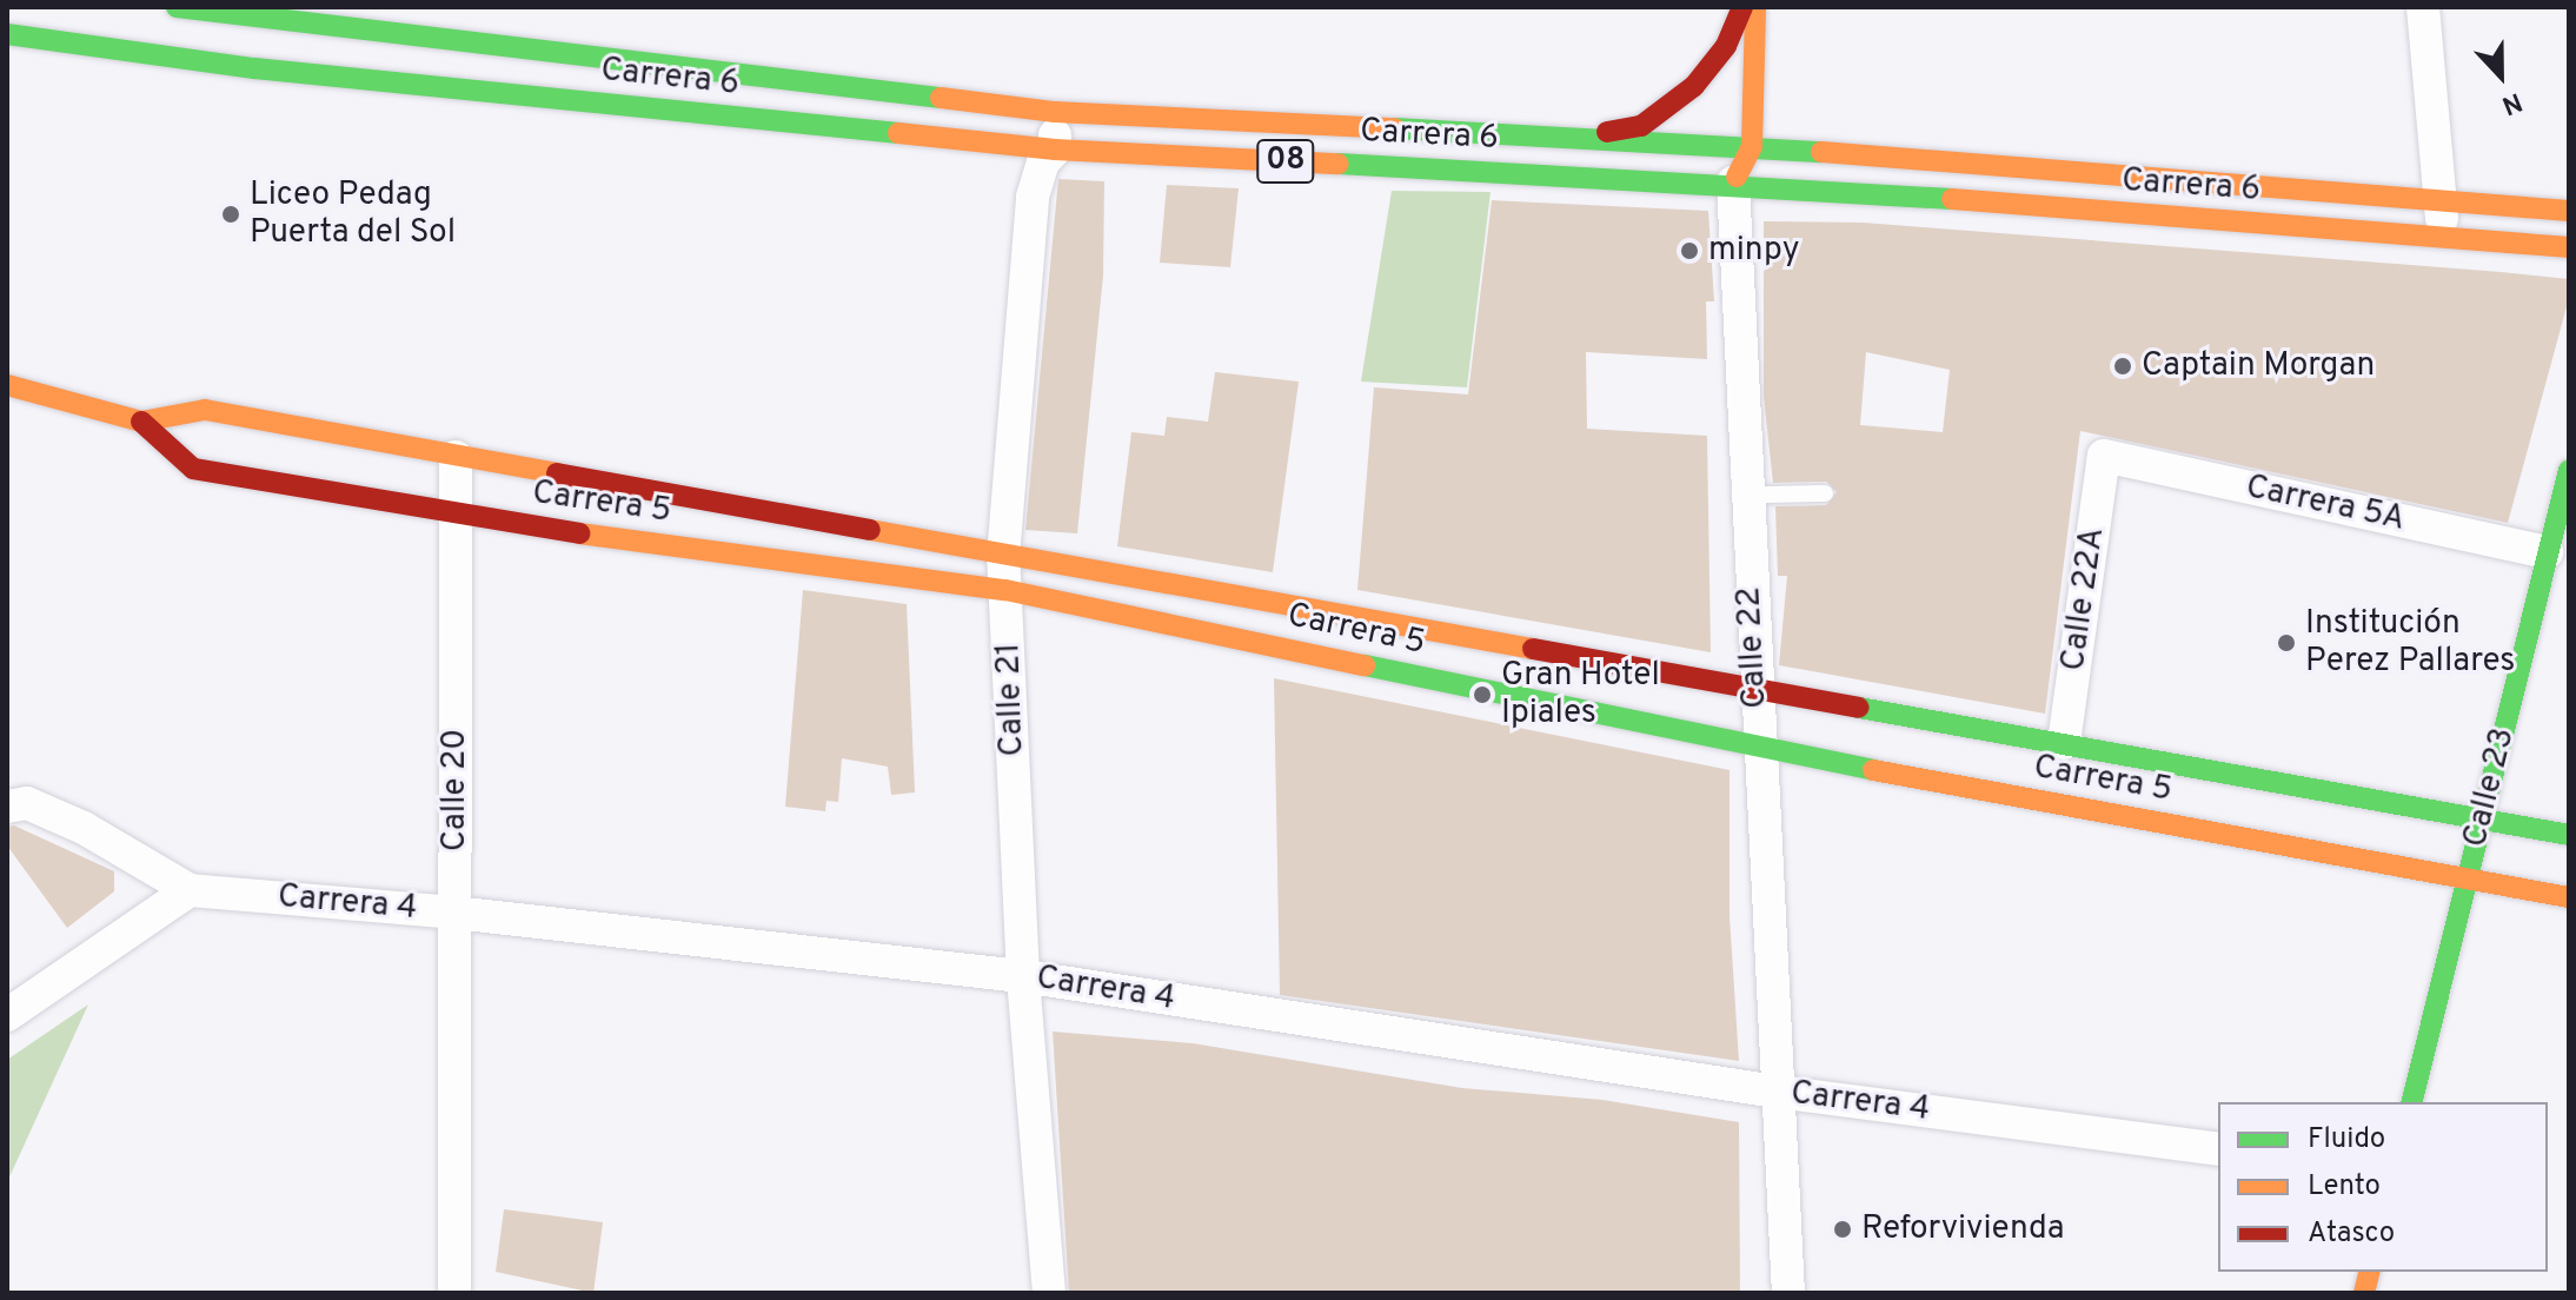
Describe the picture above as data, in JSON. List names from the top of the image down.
{
  "streets": {
    "street": [
      "Carrera 6",
      "08",
      "Carrera 5",
      "Carrera 5A",
      "Calle 22A",
      "Calle 22",
      "Calle 21",
      "Calle 23",
      "Calle 20",
      "Carrera 4"
    ]
  },
  "crossings": [
    ["Carrera 6", "Calle 22"],
    ["Carrera 6", "Calle 21"],
    ["Carrera 5", "Calle 22A"],
    ["Carrera 5", "Calle 22"],
    ["Carrera 5", "Calle 21"],
    ["Carrera 5", "Calle 23"],
    ["Carrera 5", "Calle 20"],
    ["Carrera 5A", "Calle 22A"],
    ["Carrera 5A", "Calle 23"],
    ["Calle 22", "Carrera 4"],
    ["Calle 21", "Carrera 4"],
    ["Calle 20", "Carrera 4"]
  ],
  "places": [
    "Liceo Pedag Puerta del Sol",
    "minpy",
    "Captain Morgan",
    "Institución Perez Pallares",
    "Gran Hotel Ipiales",
    "Reforvivienda"
  ],
  "legend": ["Fluido", "Lento", "Atasco"],
  "north": "bottom"
}
